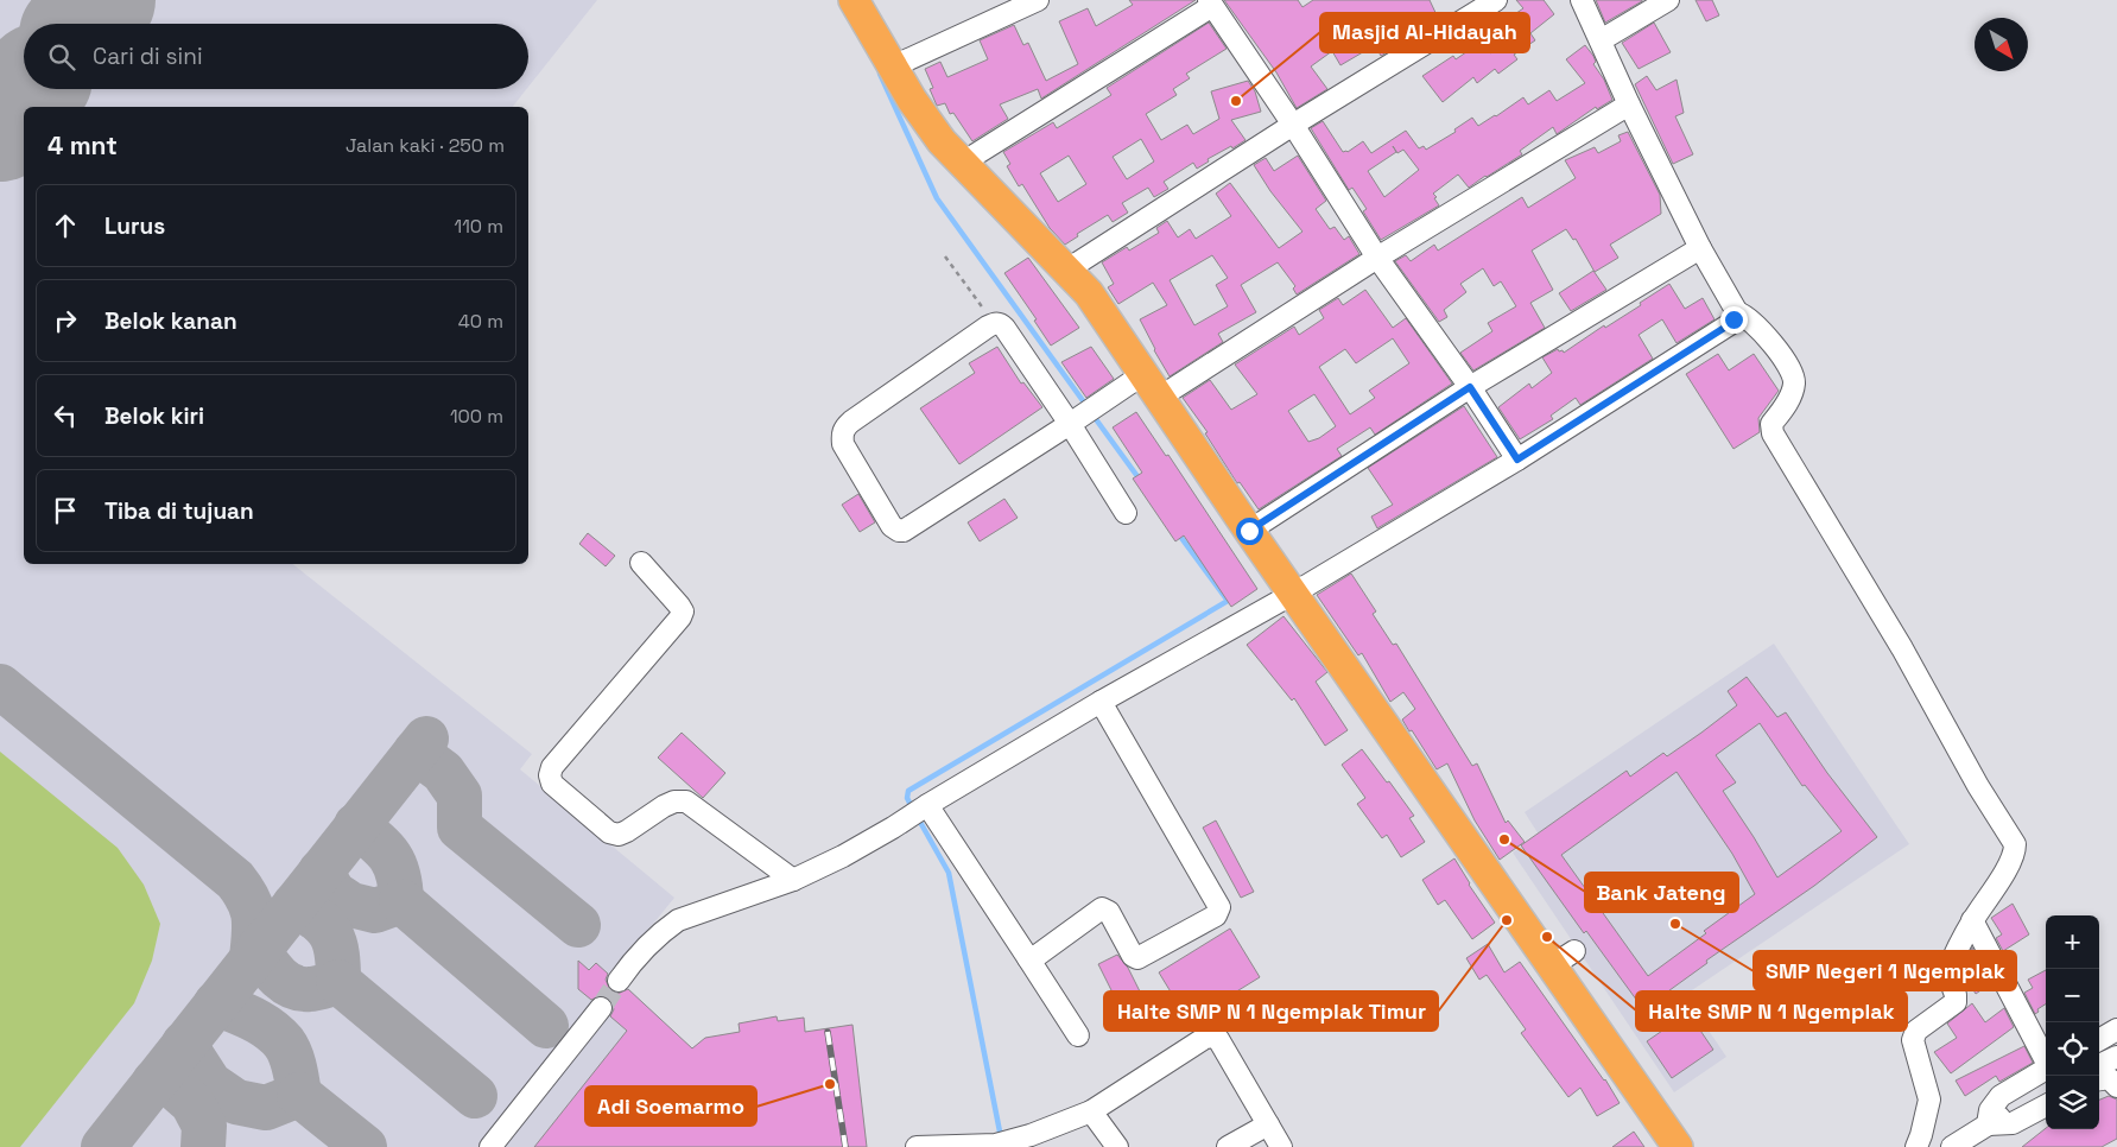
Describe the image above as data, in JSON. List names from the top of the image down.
{
  "places": [
    "Masjid Al-Hidayah",
    "Bank Jateng",
    "Halte SMP N 1 Ngemplak Timur",
    "SMP Negeri 1 Ngemplak",
    "Halte SMP N 1 Ngemplak",
    "Adi Soemarmo"
  ],
  "north": "bottom right",
  "page": {
    "search": "Cari di sini",
    "heading": ["4 mnt", "Jalan kaki · 250 m"],
    "list": [
      ["Lurus", "110 m"],
      ["Belok kanan", "40 m"],
      ["Belok kiri", "100 m"],
      "Tiba di tujuan"
    ],
    "map_buttons": ["+", "−"]
  }
}
